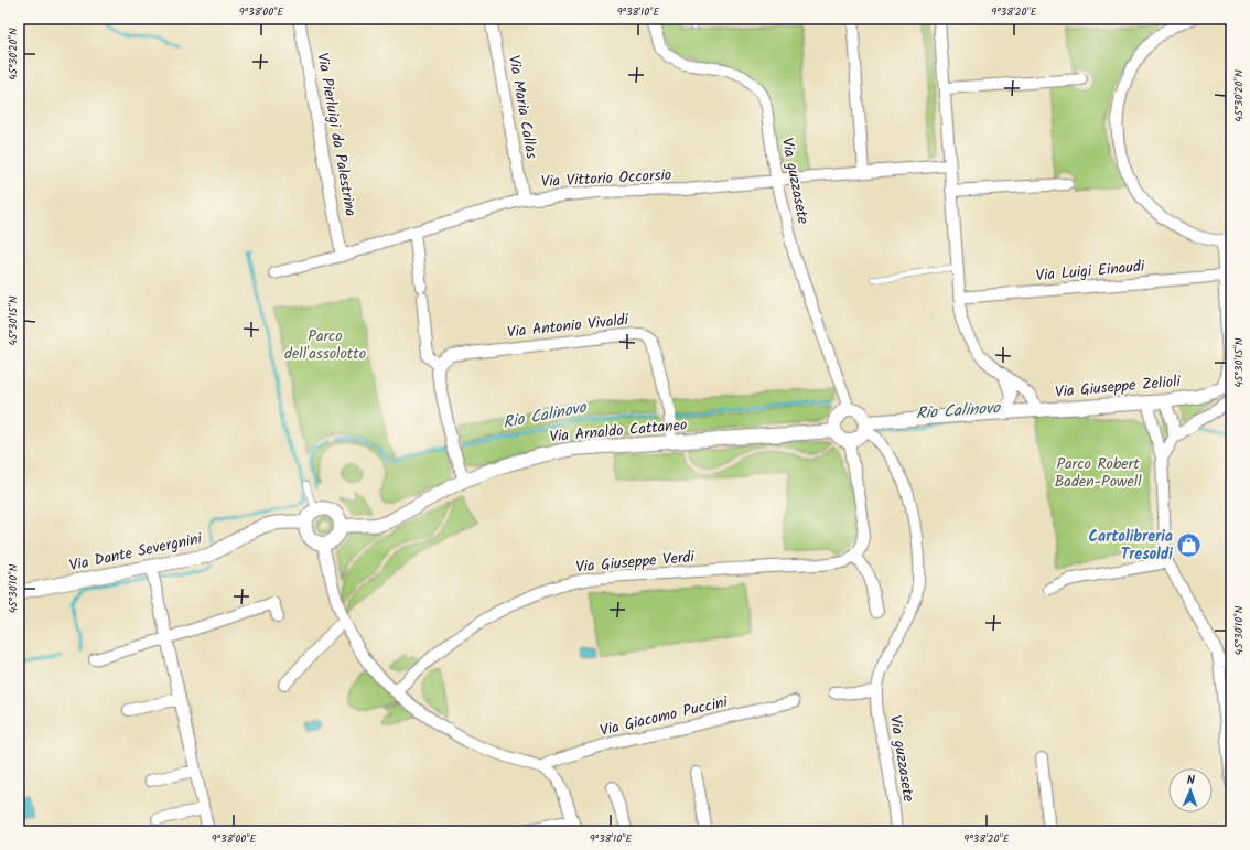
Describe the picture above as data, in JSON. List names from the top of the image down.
{
  "streets": {
    "street": [
      "Via Maria Callas",
      "Via Pierluigi da Palestrina",
      "Via Vittorio Occorsio",
      "Via guzzasete",
      "Via Luigi Einaudi",
      "Via Antonio Vivaldi",
      "Via Giuseppe Zelioli",
      "Via Arnaldo Cattaneo",
      "Via Dante Severgnini",
      "Via Giuseppe Verdi",
      "Via Giacomo Puccini"
    ]
  },
  "crossings": [
    ["Via Maria Callas", "Via Vittorio Occorsio"],
    ["Via Pierluigi da Palestrina", "Via Vittorio Occorsio"],
    ["Via Vittorio Occorsio", "Via guzzasete"],
    ["Via guzzasete", "Via Giuseppe Zelioli"],
    ["Via guzzasete", "Via Arnaldo Cattaneo"],
    ["Via Antonio Vivaldi", "Via Arnaldo Cattaneo"],
    ["Via Giuseppe Zelioli", "Via Arnaldo Cattaneo"],
    ["Via Arnaldo Cattaneo", "Via Dante Severgnini"]
  ],
  "water": ["Rio Calinovo"],
  "parks": ["Parco dell'assolotto", "Parco Robert Baden-Powell"],
  "places": {
    "shop": ["Cartolibreria Tresoldi"]
  },
  "north": "top",
  "coordinates": [
    "9°38'00\"E",
    "9°38'10\"E",
    "9°38'20\"E",
    "45°30'20\"N",
    "45°30'15\"N",
    "45°30'10\"N"
  ]
}
